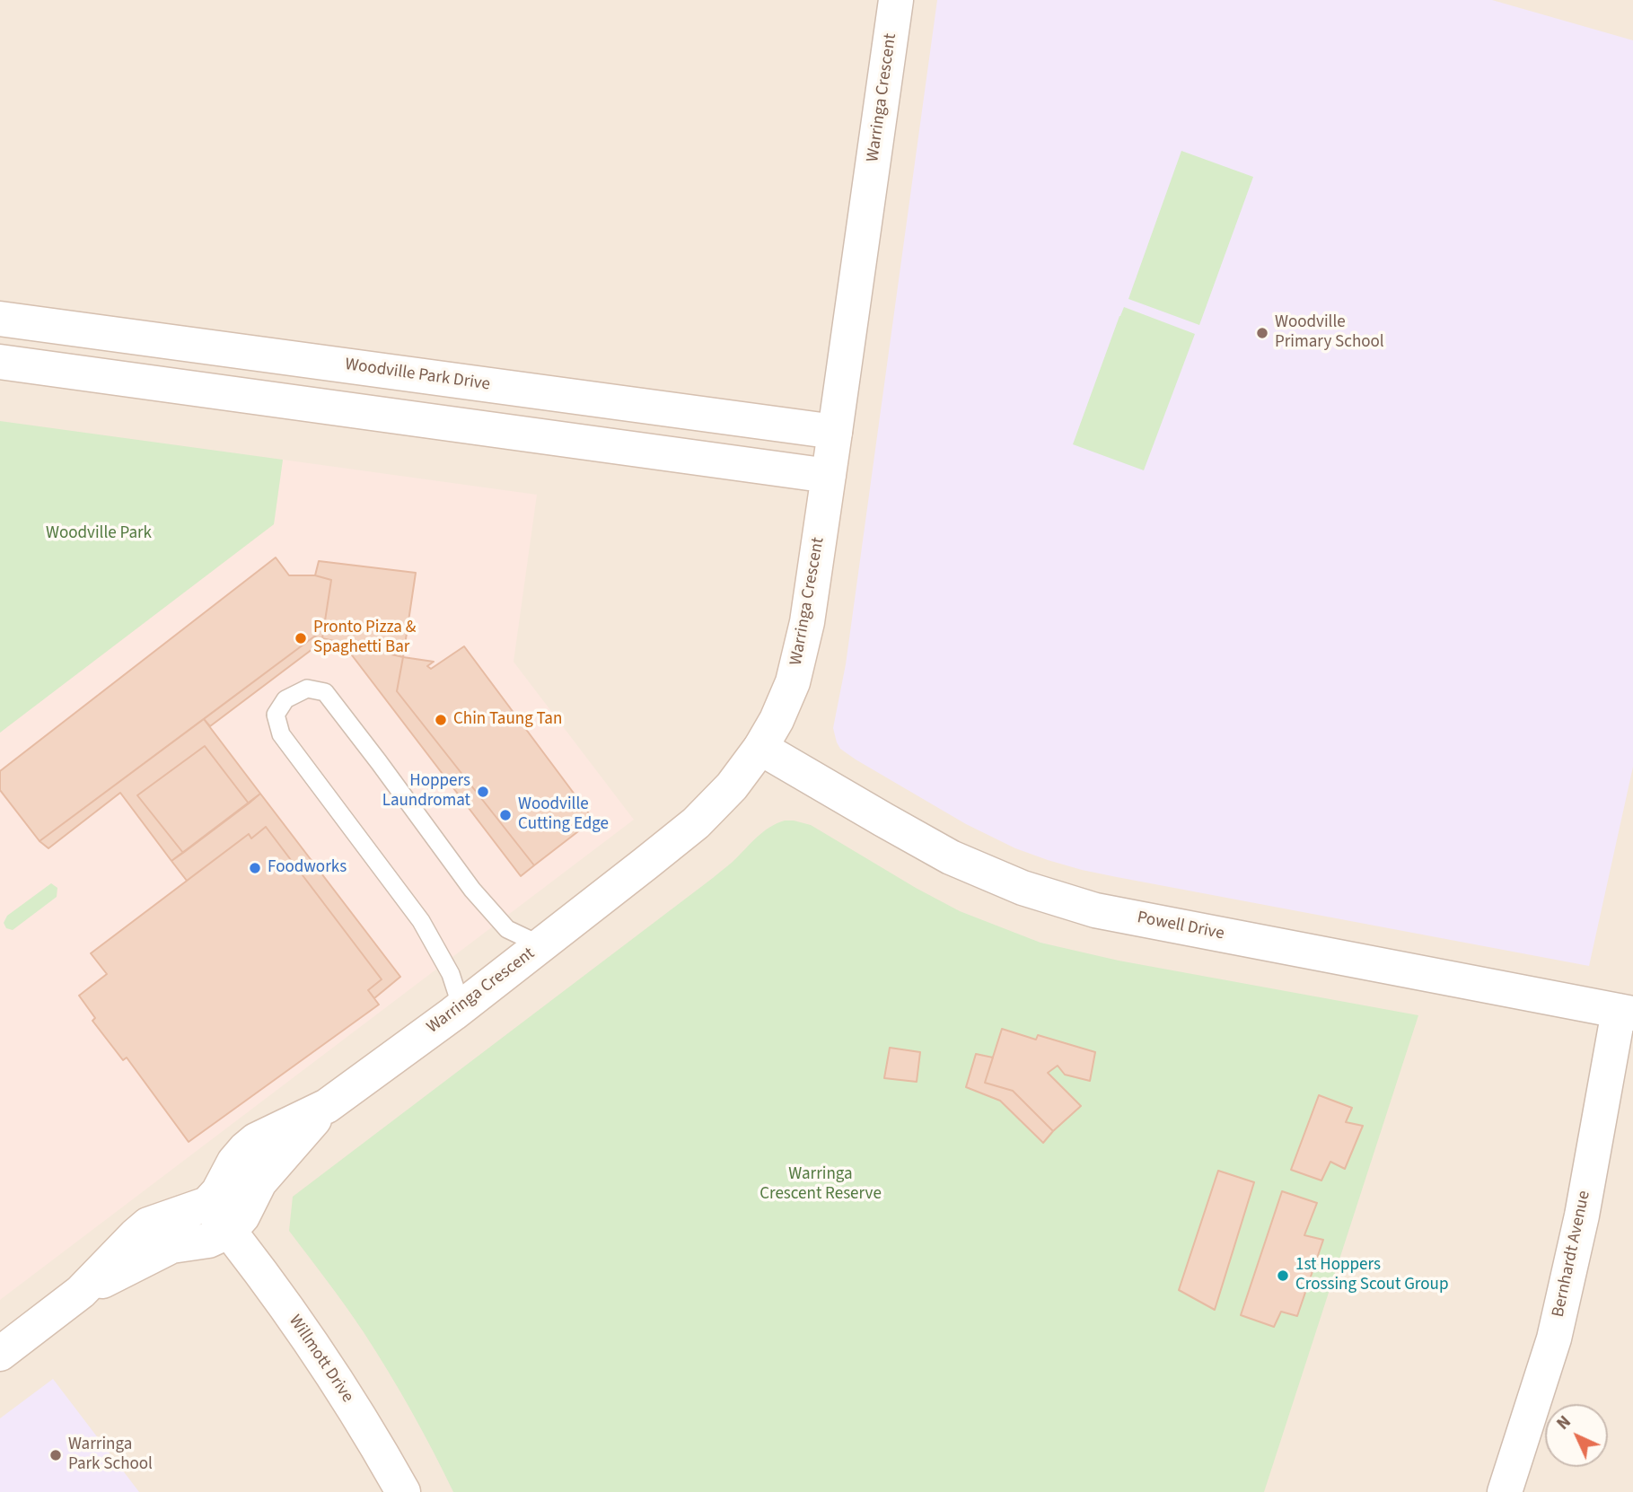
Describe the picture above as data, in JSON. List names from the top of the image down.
{
  "streets": {
    "street": [
      "Warringa Crescent",
      "Woodville Park Drive",
      "Powell Drive",
      "Bernhardt Avenue",
      "Willmott Drive"
    ]
  },
  "crossings": [
    ["Warringa Crescent", "Woodville Park Drive"],
    ["Warringa Crescent", "Powell Drive"],
    ["Warringa Crescent", "Willmott Drive"],
    ["Powell Drive", "Bernhardt Avenue"]
  ],
  "parks": ["Woodville Park", "Warringa Crescent Reserve"],
  "places": [
    "Woodville Primary School",
    "Pronto Pizza & Spaghetti Bar",
    "Chin Taung Tan",
    "Hoppers Laundromat",
    "Woodville Cutting Edge",
    "Foodworks",
    "1st Hoppers Crossing Scout Group",
    "Warringa Park School"
  ],
  "north": "top left"
}
